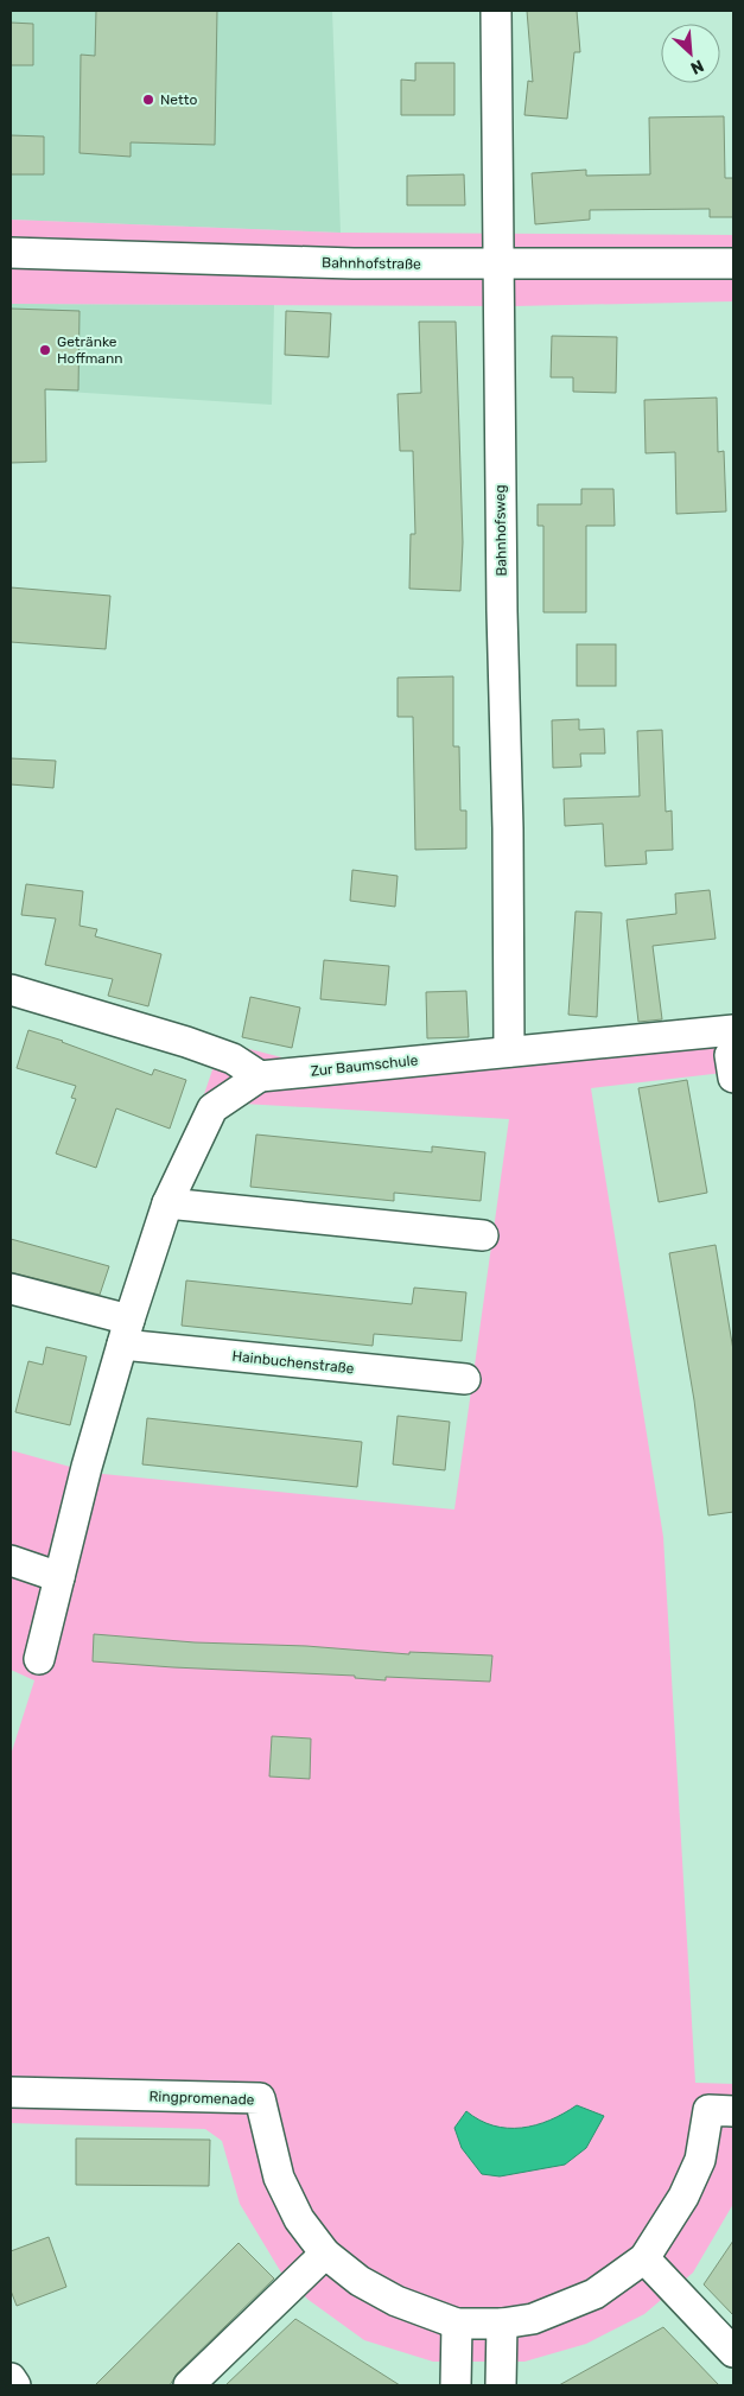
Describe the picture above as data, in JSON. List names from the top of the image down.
{
  "streets": {
    "street": [
      "Bahnhofstraße",
      "Bahnhofsweg",
      "Zur Baumschule",
      "Hainbuchenstraße",
      "Ringpromenade"
    ]
  },
  "crossings": [
    ["Bahnhofstraße", "Bahnhofsweg"],
    ["Bahnhofsweg", "Zur Baumschule"]
  ],
  "places": ["Netto", "Getränke Hoffmann"],
  "north": "bottom right"
}
